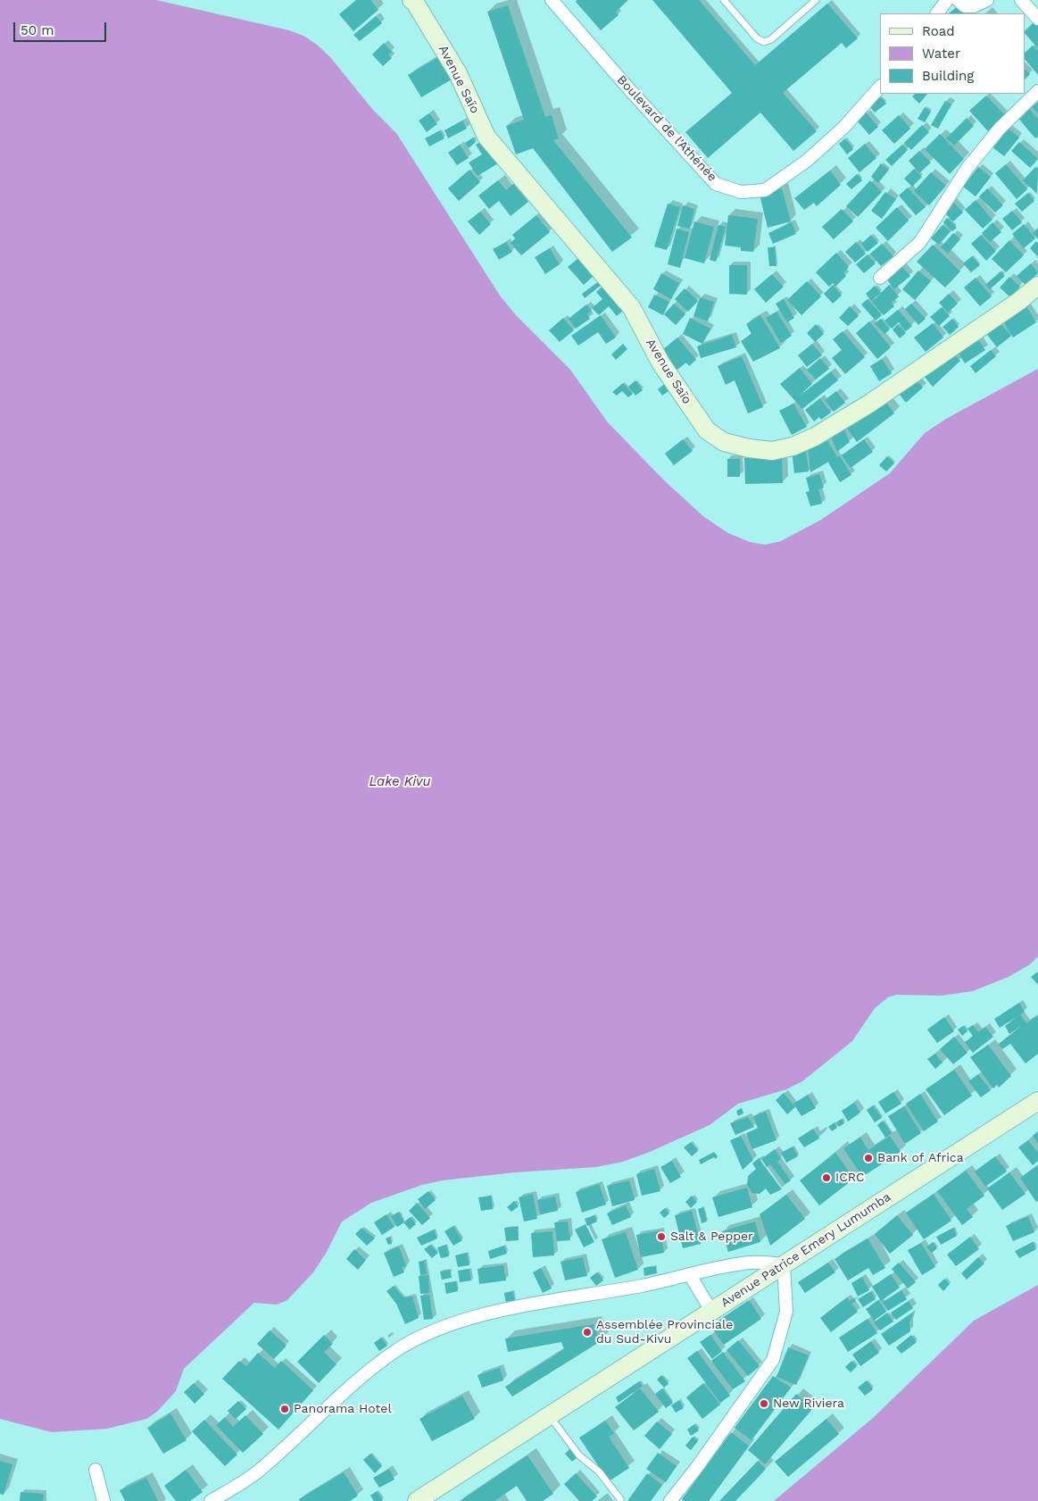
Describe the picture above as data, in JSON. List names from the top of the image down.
{
  "streets": {
    "street": ["Avenue Saïo", "Boulevard de l'Athénée", "Avenue Patrice Emery Lumumba"]
  },
  "water": ["Lake Kivu"],
  "places": [
    "Bank of Africa",
    "ICRC",
    "Salt & Pepper",
    "Assemblée Provinciale du Sud-Kivu",
    "New Riviera",
    "Panorama Hotel"
  ],
  "legend": ["Road", "Water", "Building"],
  "scale_bar": "50 m"
}
